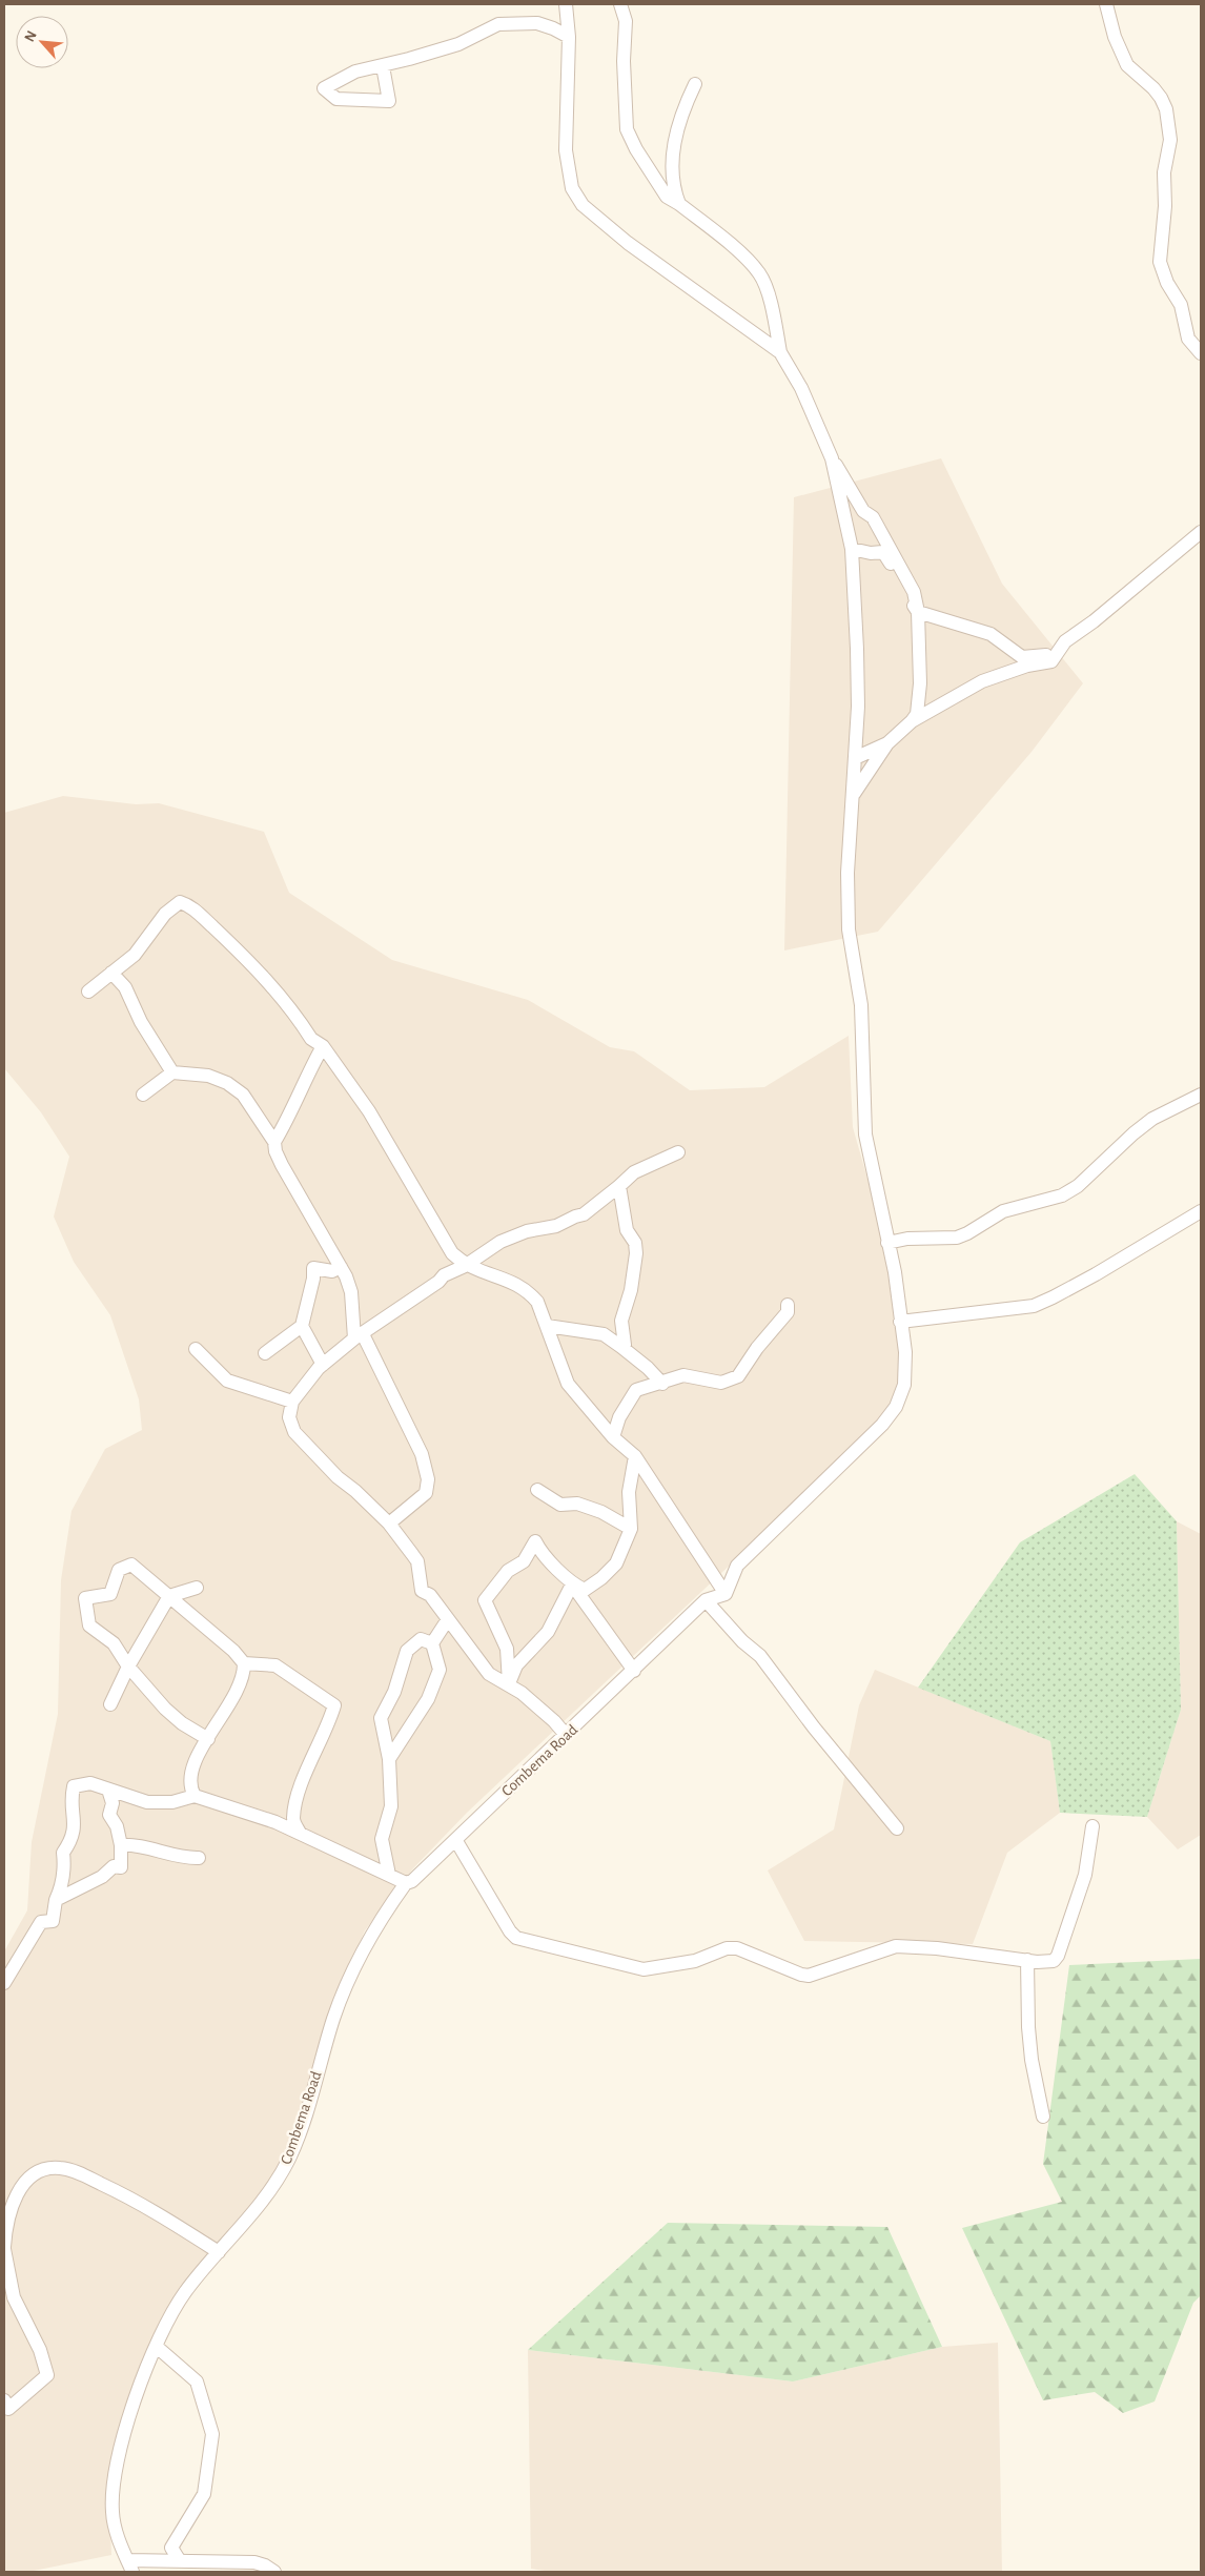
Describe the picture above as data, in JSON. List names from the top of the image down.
{
  "streets": {
    "street": ["Combema Road"]
  },
  "north": "top left"
}
